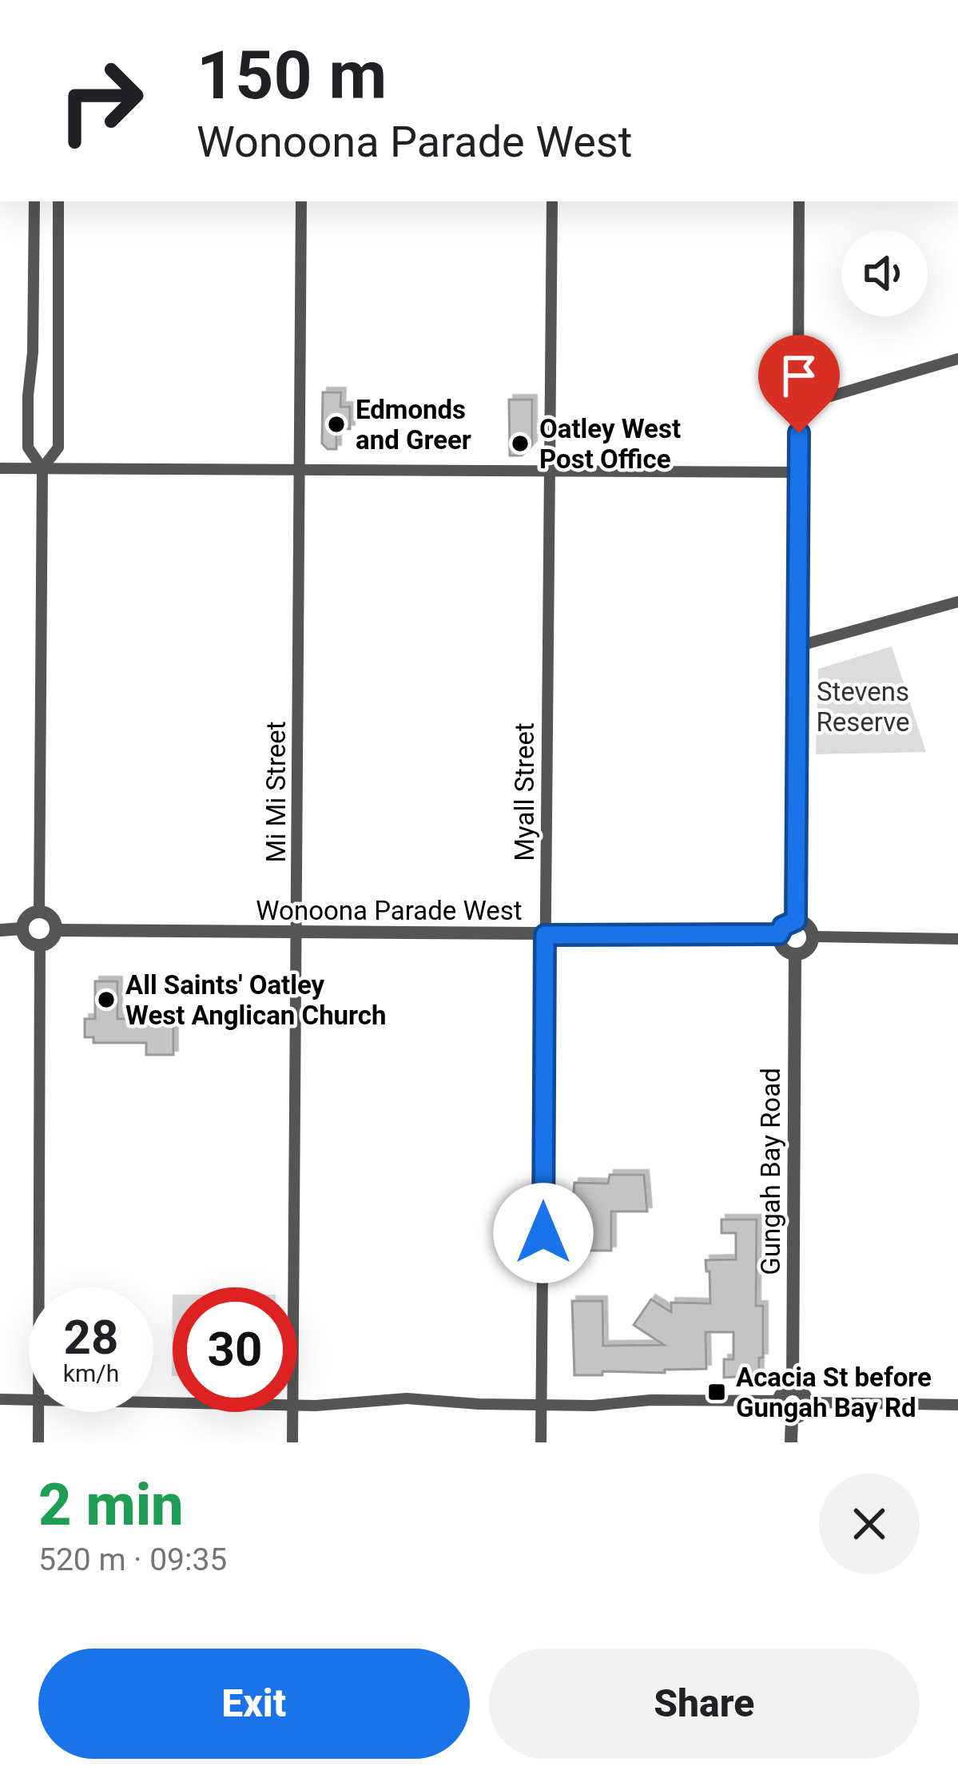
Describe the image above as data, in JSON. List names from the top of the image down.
{
  "streets": {
    "street": [
      "Mi Mi Street",
      "Myall Street",
      "Wonoona Parade West",
      "Gungah Bay Road"
    ]
  },
  "crossings": [
    ["Mi Mi Street", "Wonoona Parade West"],
    ["Myall Street", "Wonoona Parade West"],
    ["Wonoona Parade West", "Gungah Bay Road"]
  ],
  "parks": ["Stevens Reserve"],
  "places": {
    "other": ["Edmonds and Greer", "Oatley West Post Office", "All Saints' Oatley West Anglican Church"],
    "transit": ["Acacia St before Gungah Bay Rd"]
  },
  "page": {
    "turn": ["150 m", "Wonoona Parade West"],
    "speed": "28 km/h",
    "limit": "30",
    "heading": ["2 min", "520 m · 09:35"],
    "buttons": ["Exit", "Share"]
  }
}
